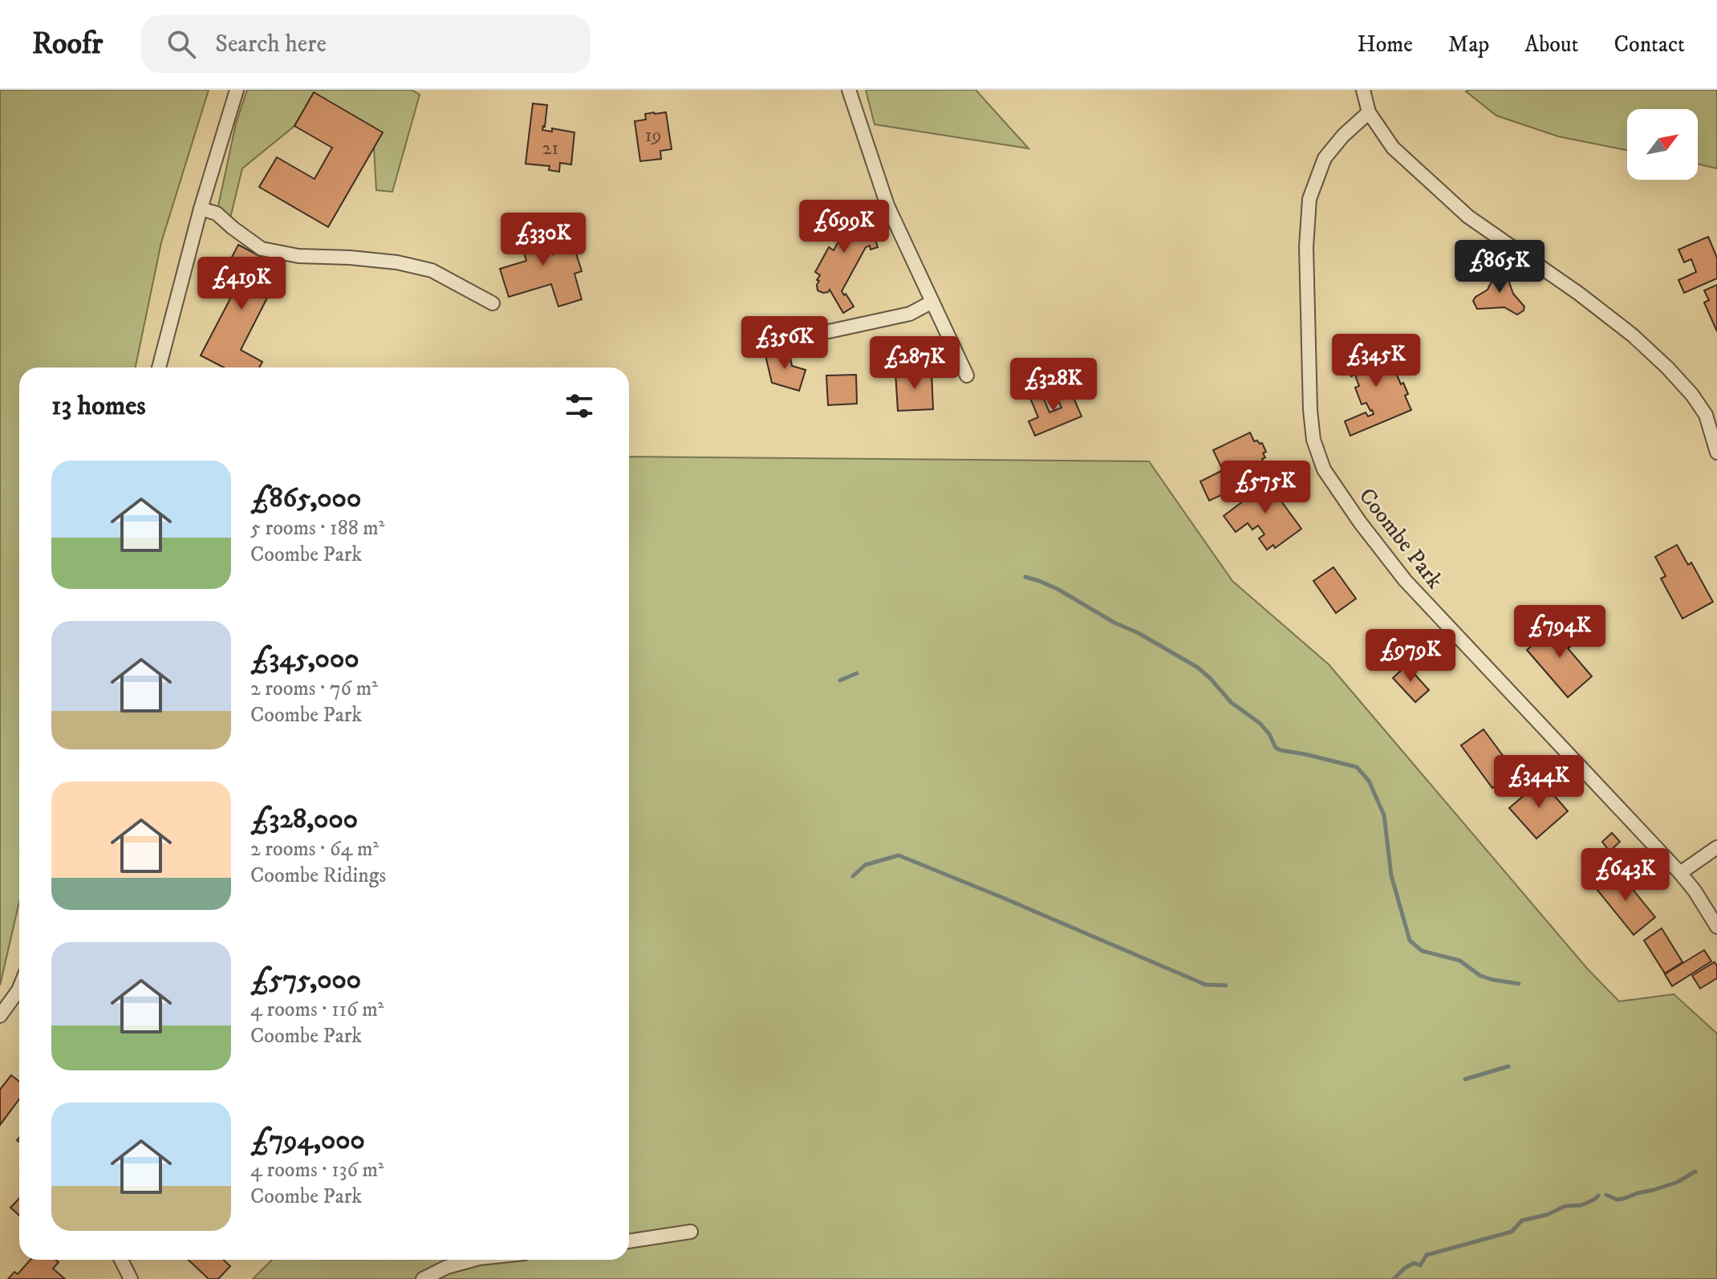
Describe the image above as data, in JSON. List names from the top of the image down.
{
  "streets": {
    "street": ["Coombe Park"]
  },
  "house_numbers": ["19", "21"],
  "north": "top right",
  "page": {
    "header": "Roofr",
    "search": "Search here",
    "nav": [
      "Home",
      "Map",
      "About",
      "Contact"
    ],
    "price": [
      "£699K",
      "£330K",
      "£865K",
      "£419K",
      "£356K",
      "£345K",
      "£287K",
      "£328K",
      "£575K",
      "£794K",
      "£979K",
      "£344K",
      "£643K"
    ],
    "heading": "13 homes",
    "list": [
      {
        "name": "£865,000",
        "note": "5 rooms · 188 m² · Coombe Park"
      },
      {
        "name": "£345,000",
        "note": "2 rooms · 76 m² · Coombe Park"
      },
      {
        "name": "£328,000",
        "note": "2 rooms · 64 m² · Coombe Ridings"
      },
      {
        "name": "£575,000",
        "note": "4 rooms · 116 m² · Coombe Park"
      },
      {
        "name": "£794,000",
        "note": "4 rooms · 136 m² · Coombe Park"
      }
    ]
  }
}
